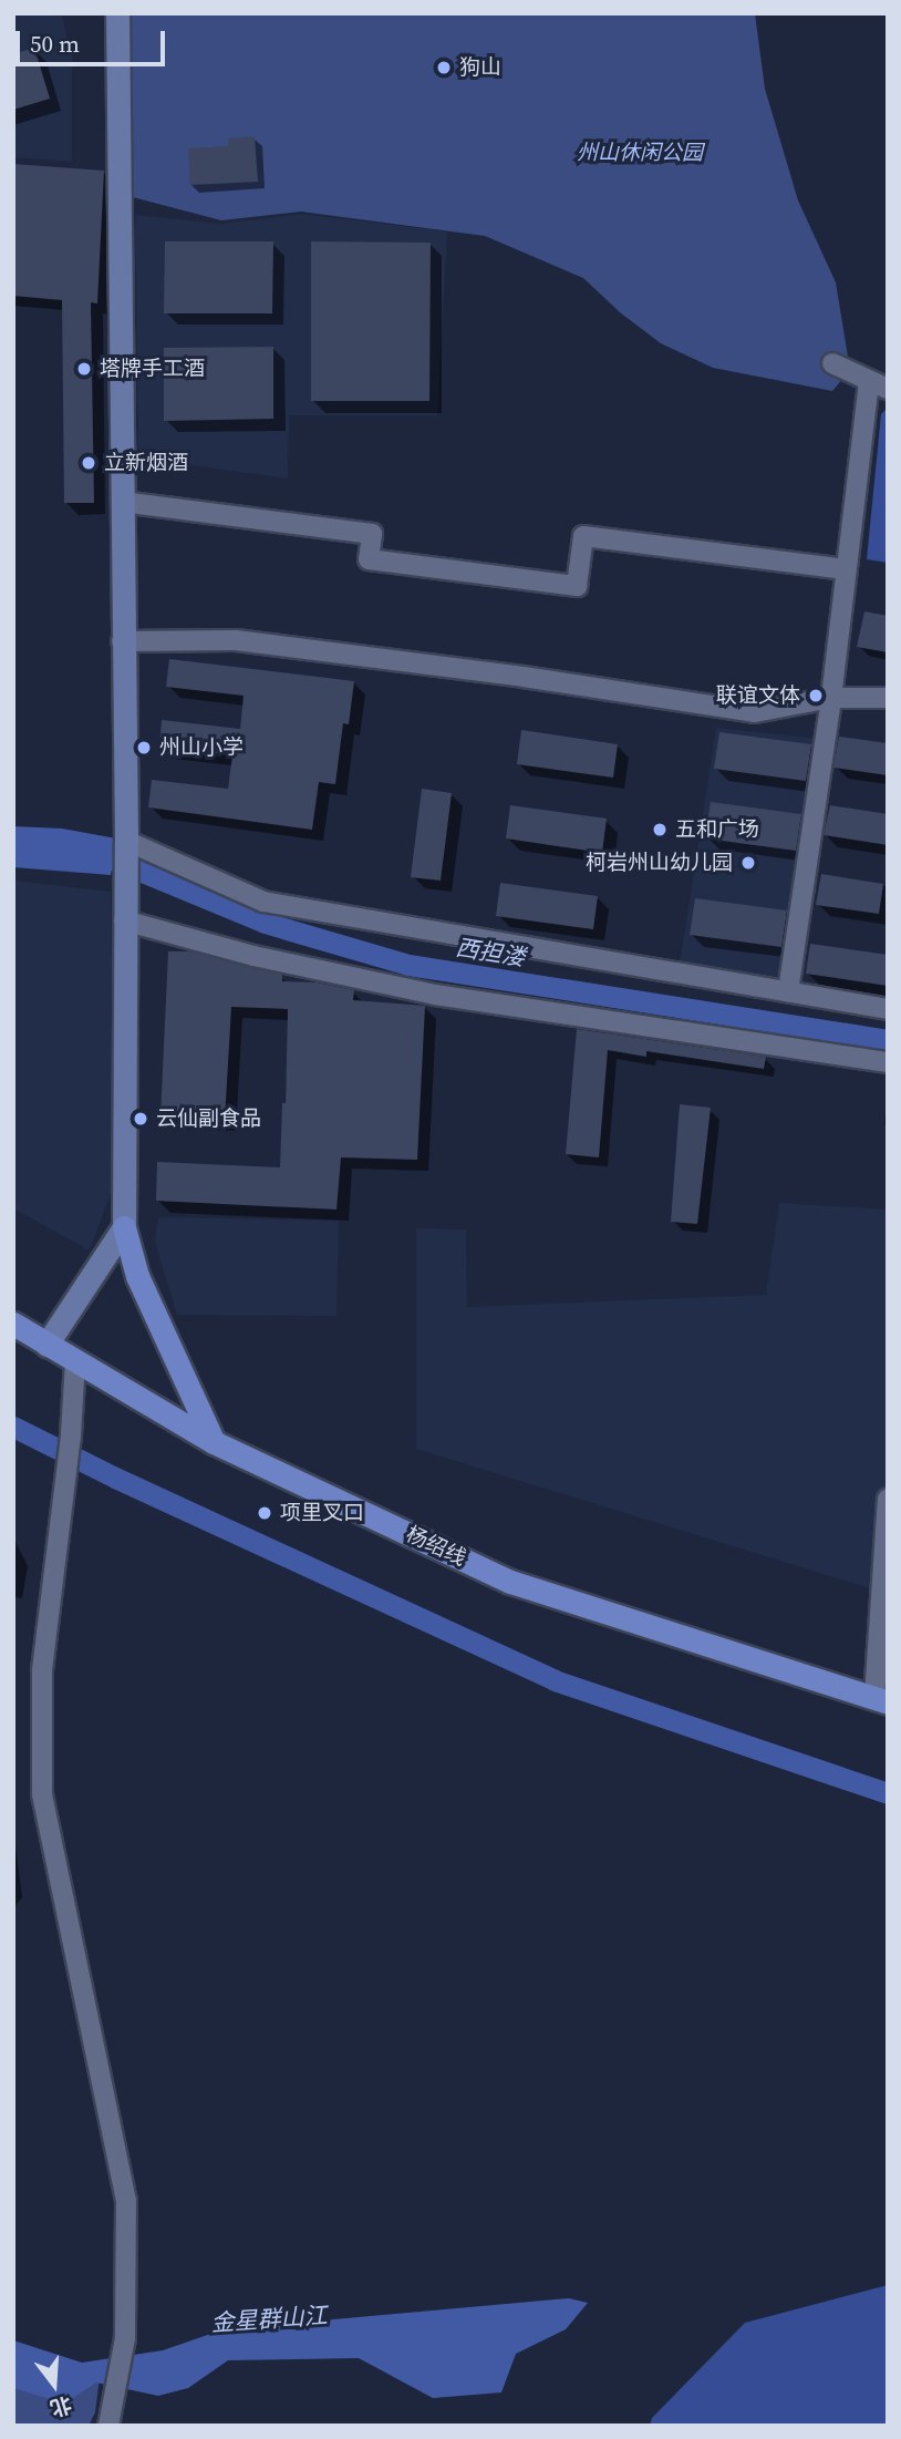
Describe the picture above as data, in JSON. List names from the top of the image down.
{
  "streets": {
    "main road": ["杨绍线"]
  },
  "water": ["西担溇", "金星群山江"],
  "parks": ["州山休闲公园"],
  "places": [
    "狗山",
    "塔牌手工酒",
    "立新烟酒",
    "联谊文体",
    "州山小学",
    "五和广场",
    "柯岩州山幼儿园",
    "云仙副食品",
    "项里叉口"
  ],
  "scale_bar": "50 m",
  "north": "bottom"
}
